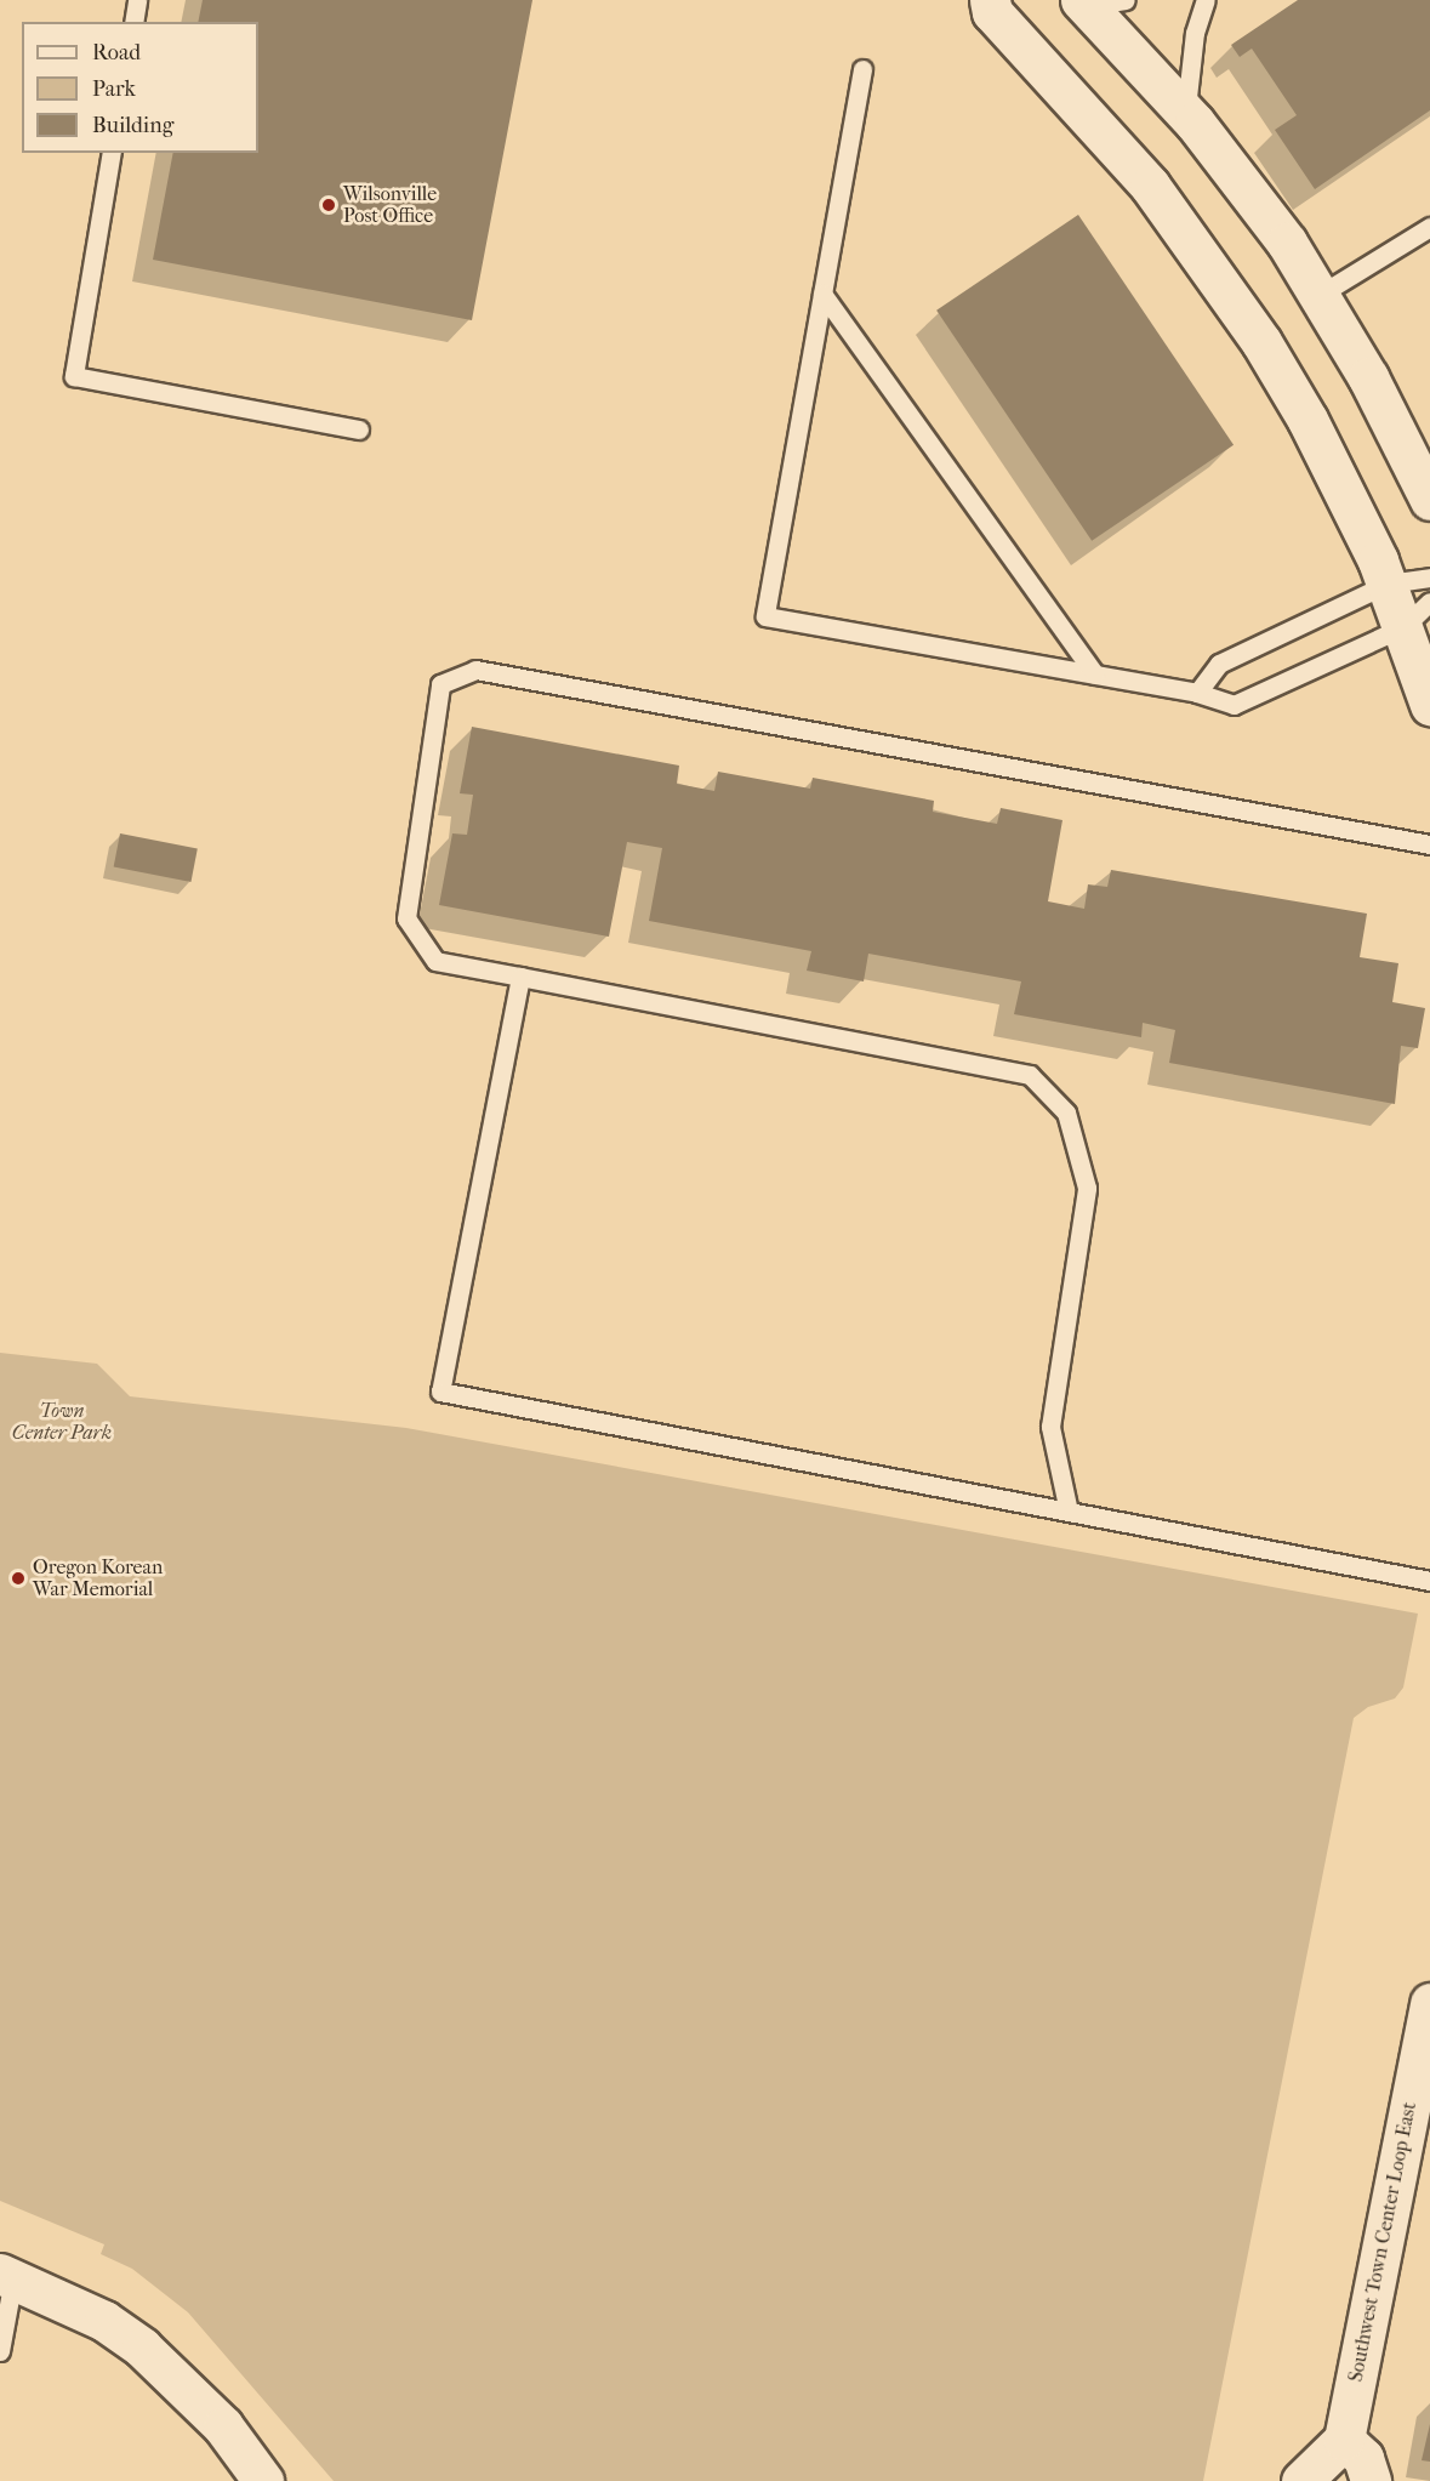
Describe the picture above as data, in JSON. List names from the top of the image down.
{
  "streets": {
    "main road": ["Southwest Town Center Loop East"]
  },
  "parks": ["Town Center Park"],
  "places": ["Wilsonville Post Office", "Oregon Korean War Memorial"],
  "legend": ["Road", "Park", "Building"]
}
